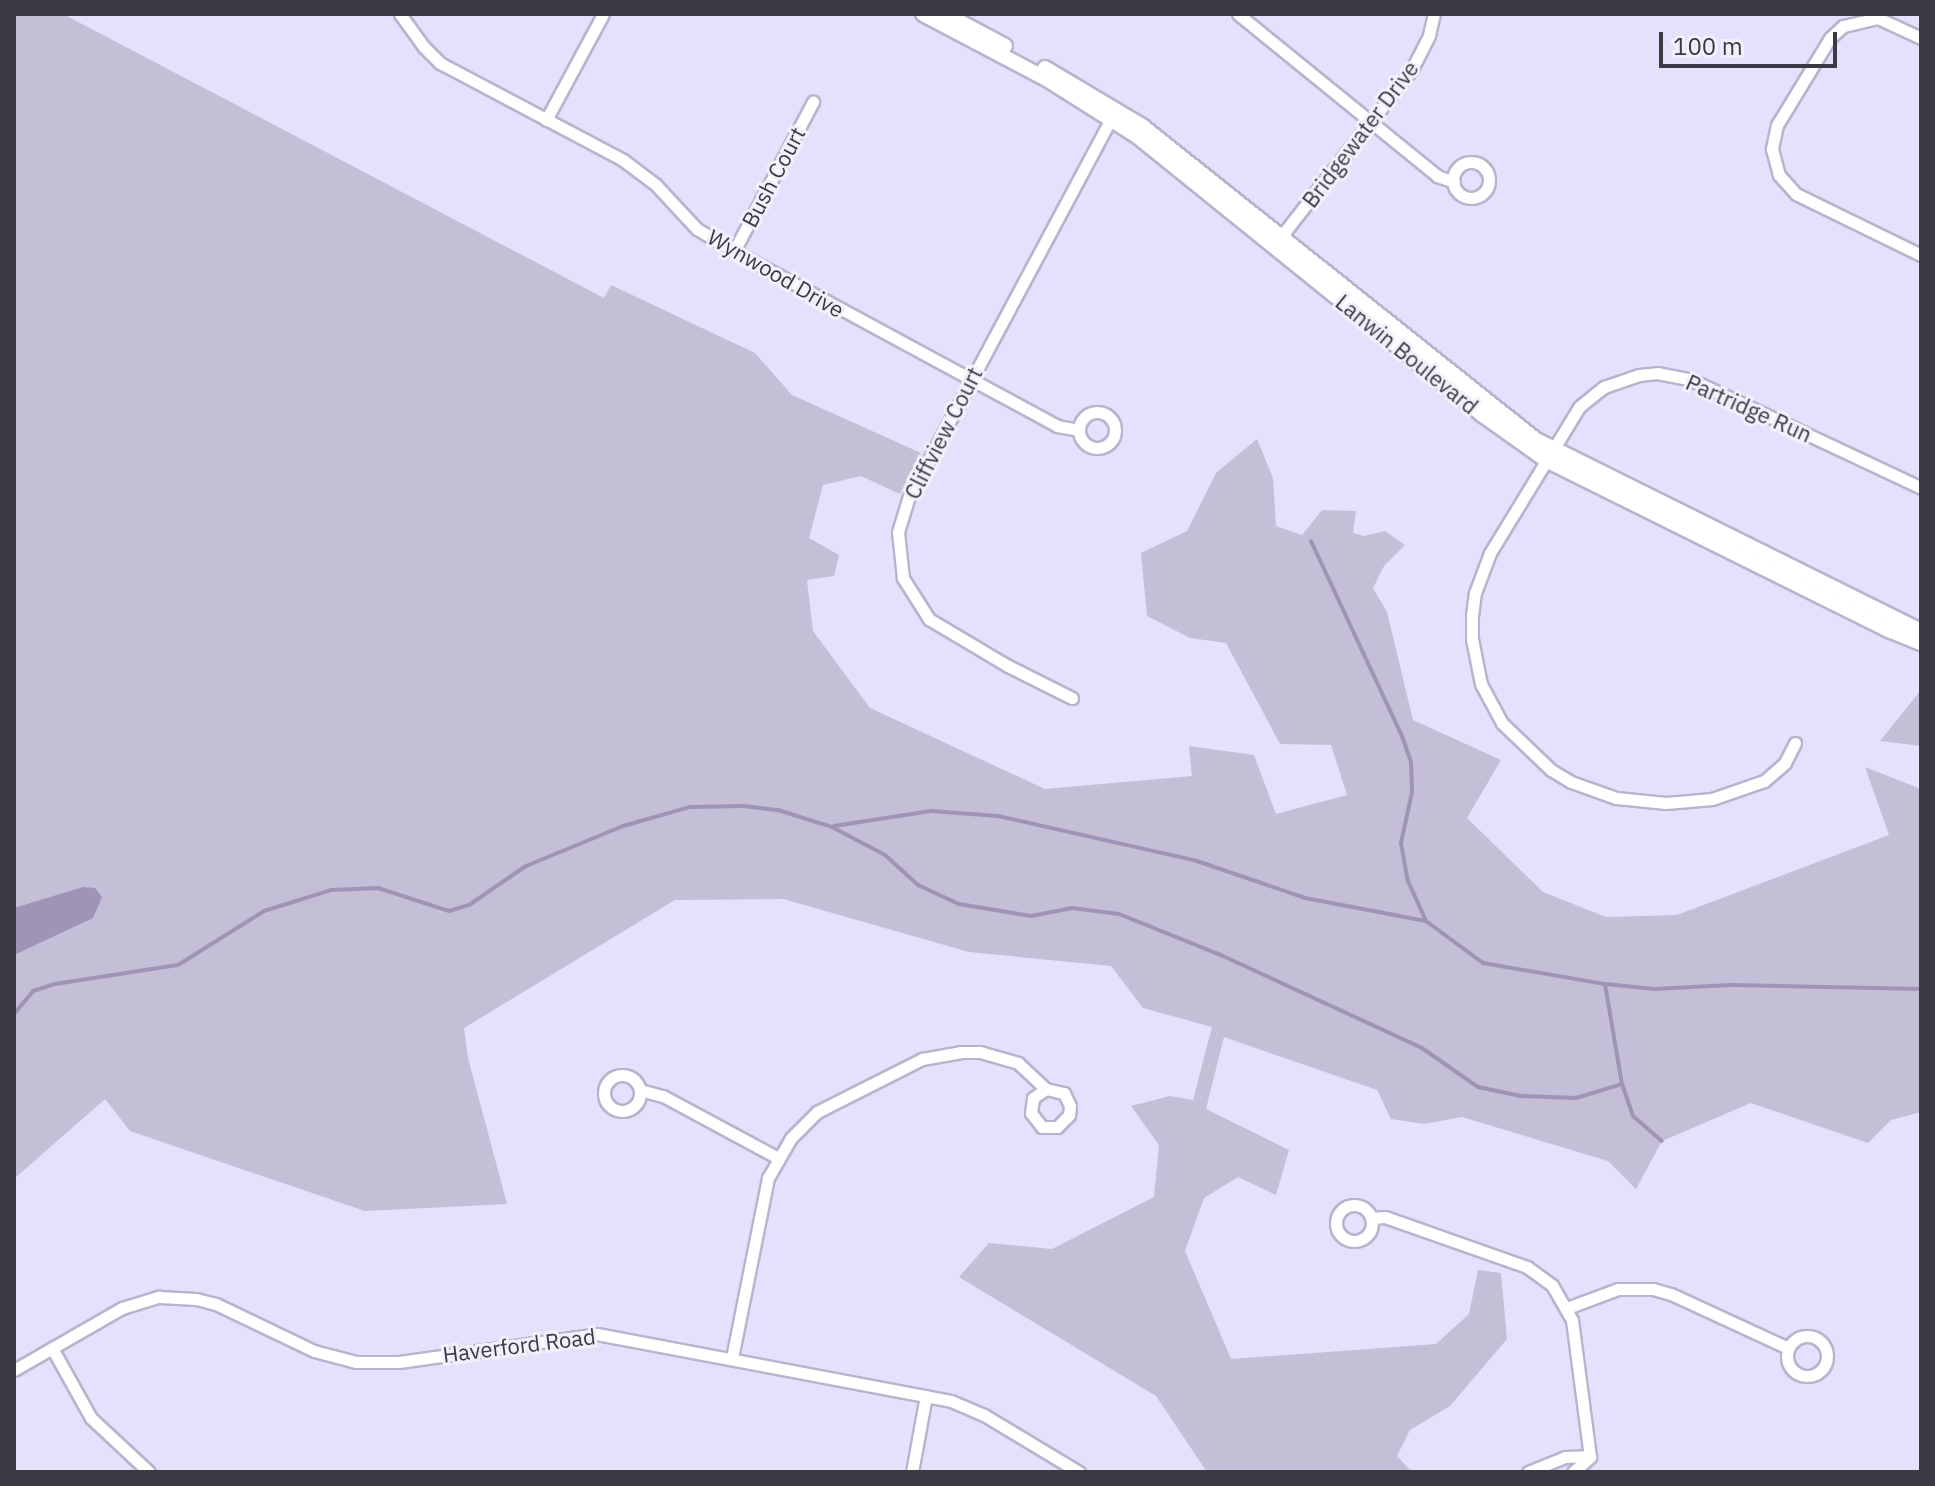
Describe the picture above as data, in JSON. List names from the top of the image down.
{
  "streets": {
    "street": [
      "Bridgewater Drive",
      "Bush Court",
      "Wynwood Drive",
      "Lanwin Boulevard",
      "Partridge Run",
      "Cliffview Court",
      "Haverford Road"
    ]
  },
  "crossings": [
    ["Bridgewater Drive", "Lanwin Boulevard"],
    ["Bush Court", "Wynwood Drive"],
    ["Wynwood Drive", "Cliffview Court"],
    ["Lanwin Boulevard", "Partridge Run"],
    ["Lanwin Boulevard", "Cliffview Court"]
  ],
  "scale_bar": "100 m"
}
